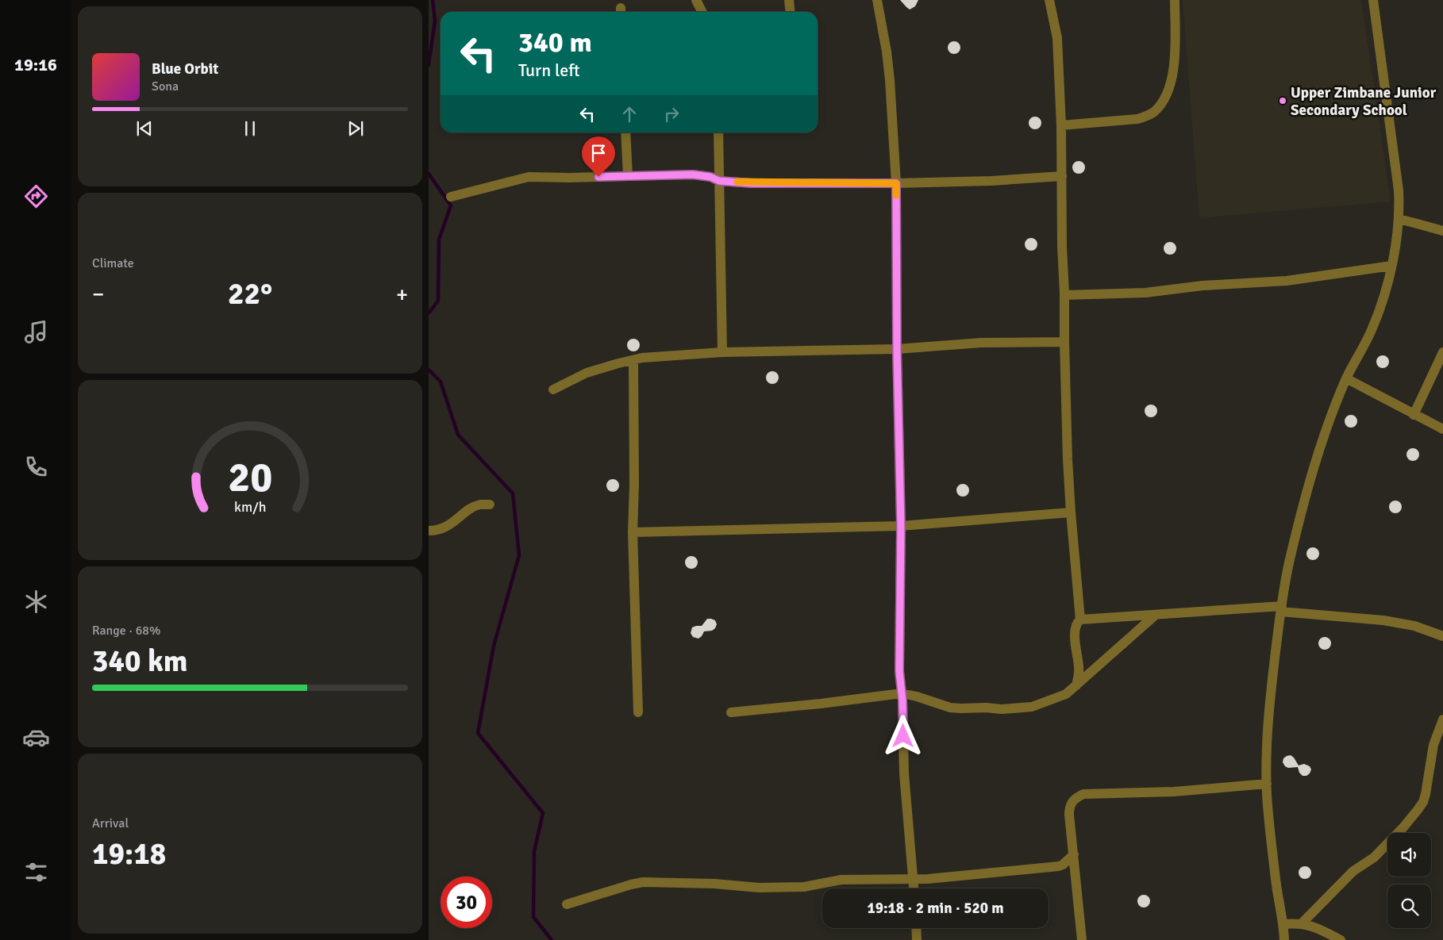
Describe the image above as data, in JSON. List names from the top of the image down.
{
  "places": ["Upper Zimbane Junior Secondary School"],
  "page": {
    "tabs": "19:16",
    "turn": ["340 m", "Turn left"],
    "song": ["Blue Orbit", "Sona"],
    "tile": [
      "Climate",
      ["Range · 68%", "340 km"],
      ["Arrival", "19:18"]
    ],
    "heat": ["−", "22°", "+"],
    "limit": "30",
    "trip": "19:18 · 2 min · 520 m",
    "gauge": ["20", "km/h"]
  }
}
